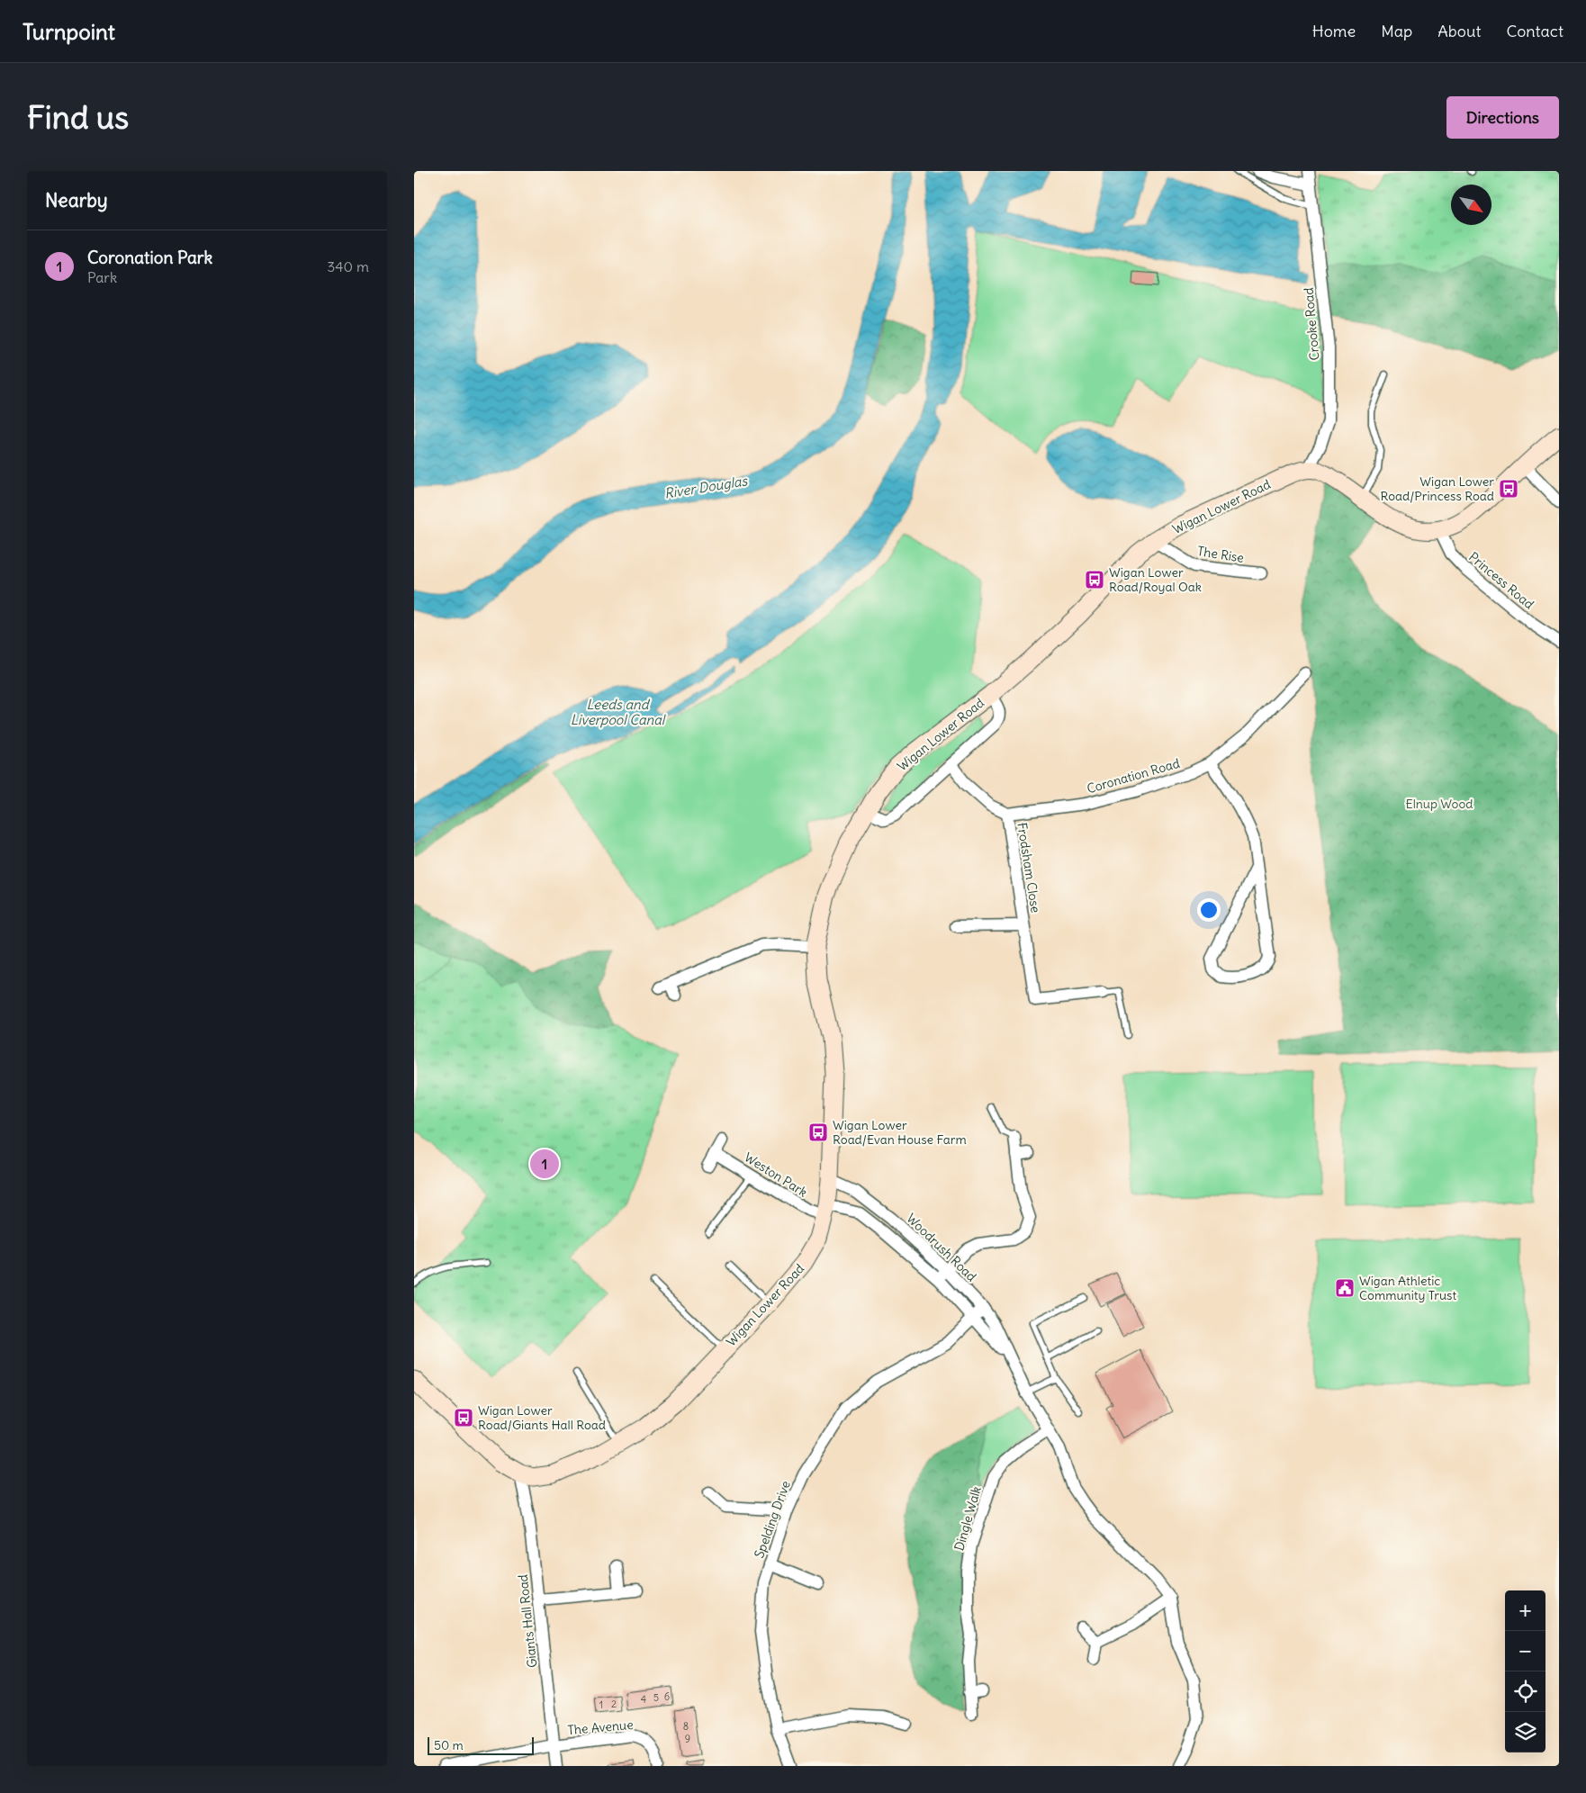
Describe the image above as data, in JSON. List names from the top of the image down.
{
  "streets": {
    "main road": ["Wigan Lower Road"],
    "street": [
      "Crooke Road",
      "The Rise",
      "Princess Road",
      "Coronation Road",
      "Frodsham Close",
      "Weston Park",
      "Woodrush Road",
      "Dingle Walk",
      "Spelding Drive",
      "Giants Hall Road",
      "The Avenue"
    ]
  },
  "crossings": [
    ["Crooke Road", "Wigan Lower Road"],
    ["Wigan Lower Road", "The Rise"],
    ["Wigan Lower Road", "Weston Park"],
    ["Wigan Lower Road", "Woodrush Road"],
    ["Wigan Lower Road", "Giants Hall Road"],
    ["Coronation Road", "Frodsham Close"],
    ["Weston Park", "Woodrush Road"],
    ["Woodrush Road", "Dingle Walk"],
    ["Woodrush Road", "Spelding Drive"],
    ["Giants Hall Road", "The Avenue"]
  ],
  "water": ["River Douglas", "Leeds and Liverpool Canal"],
  "parks": ["Elnup Wood"],
  "places": {
    "bus stop": [
      "Wigan Lower Road/Princess Road",
      "Wigan Lower Road/Royal Oak",
      "Wigan Lower Road/Evan House Farm",
      "Wigan Lower Road/Giants Hall Road"
    ],
    "public building": ["Wigan Athletic Community Trust"]
  },
  "house_numbers": [
    "6",
    "5",
    "4",
    "2",
    "1",
    "8",
    "9"
  ],
  "scale_bar": "50 m",
  "north": "bottom right",
  "page": {
    "header": "Turnpoint",
    "nav": [
      "Home",
      "Map",
      "About",
      "Contact"
    ],
    "buttons": "Directions",
    "title": "Find us",
    "heading": "Nearby",
    "list": [
      {
        "mark": "1",
        "name": "Coronation Park",
        "note": "Park",
        "value": "340 m"
      }
    ],
    "pins": "1",
    "map_buttons": ["+", "−"],
    "scale": "50 m"
  }
}
